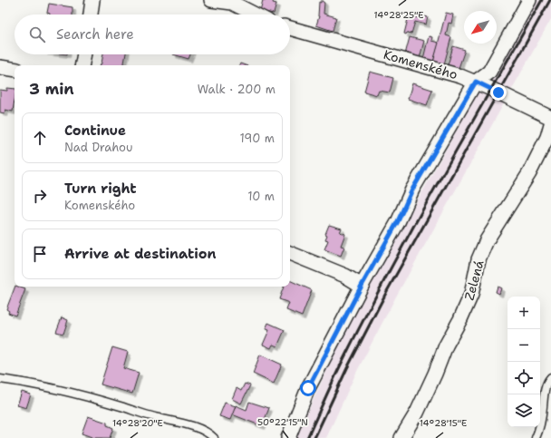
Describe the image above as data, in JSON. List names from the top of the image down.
{
  "streets": {
    "street": ["Komenského", "Zelená"]
  },
  "north": "bottom left",
  "page": {
    "search": "Search here",
    "heading": ["3 min", "Walk · 200 m"],
    "list": [
      ["Continue", "Nad Drahou", "190 m"],
      ["Turn right", "Komenského", "10 m"],
      "Arrive at destination"
    ],
    "map_buttons": ["+", "−"]
  },
  "coordinates": [
    "14°28'25\"E",
    "50°22'15\"N",
    "14°28'20\"E",
    "14°28'15\"E"
  ]
}
